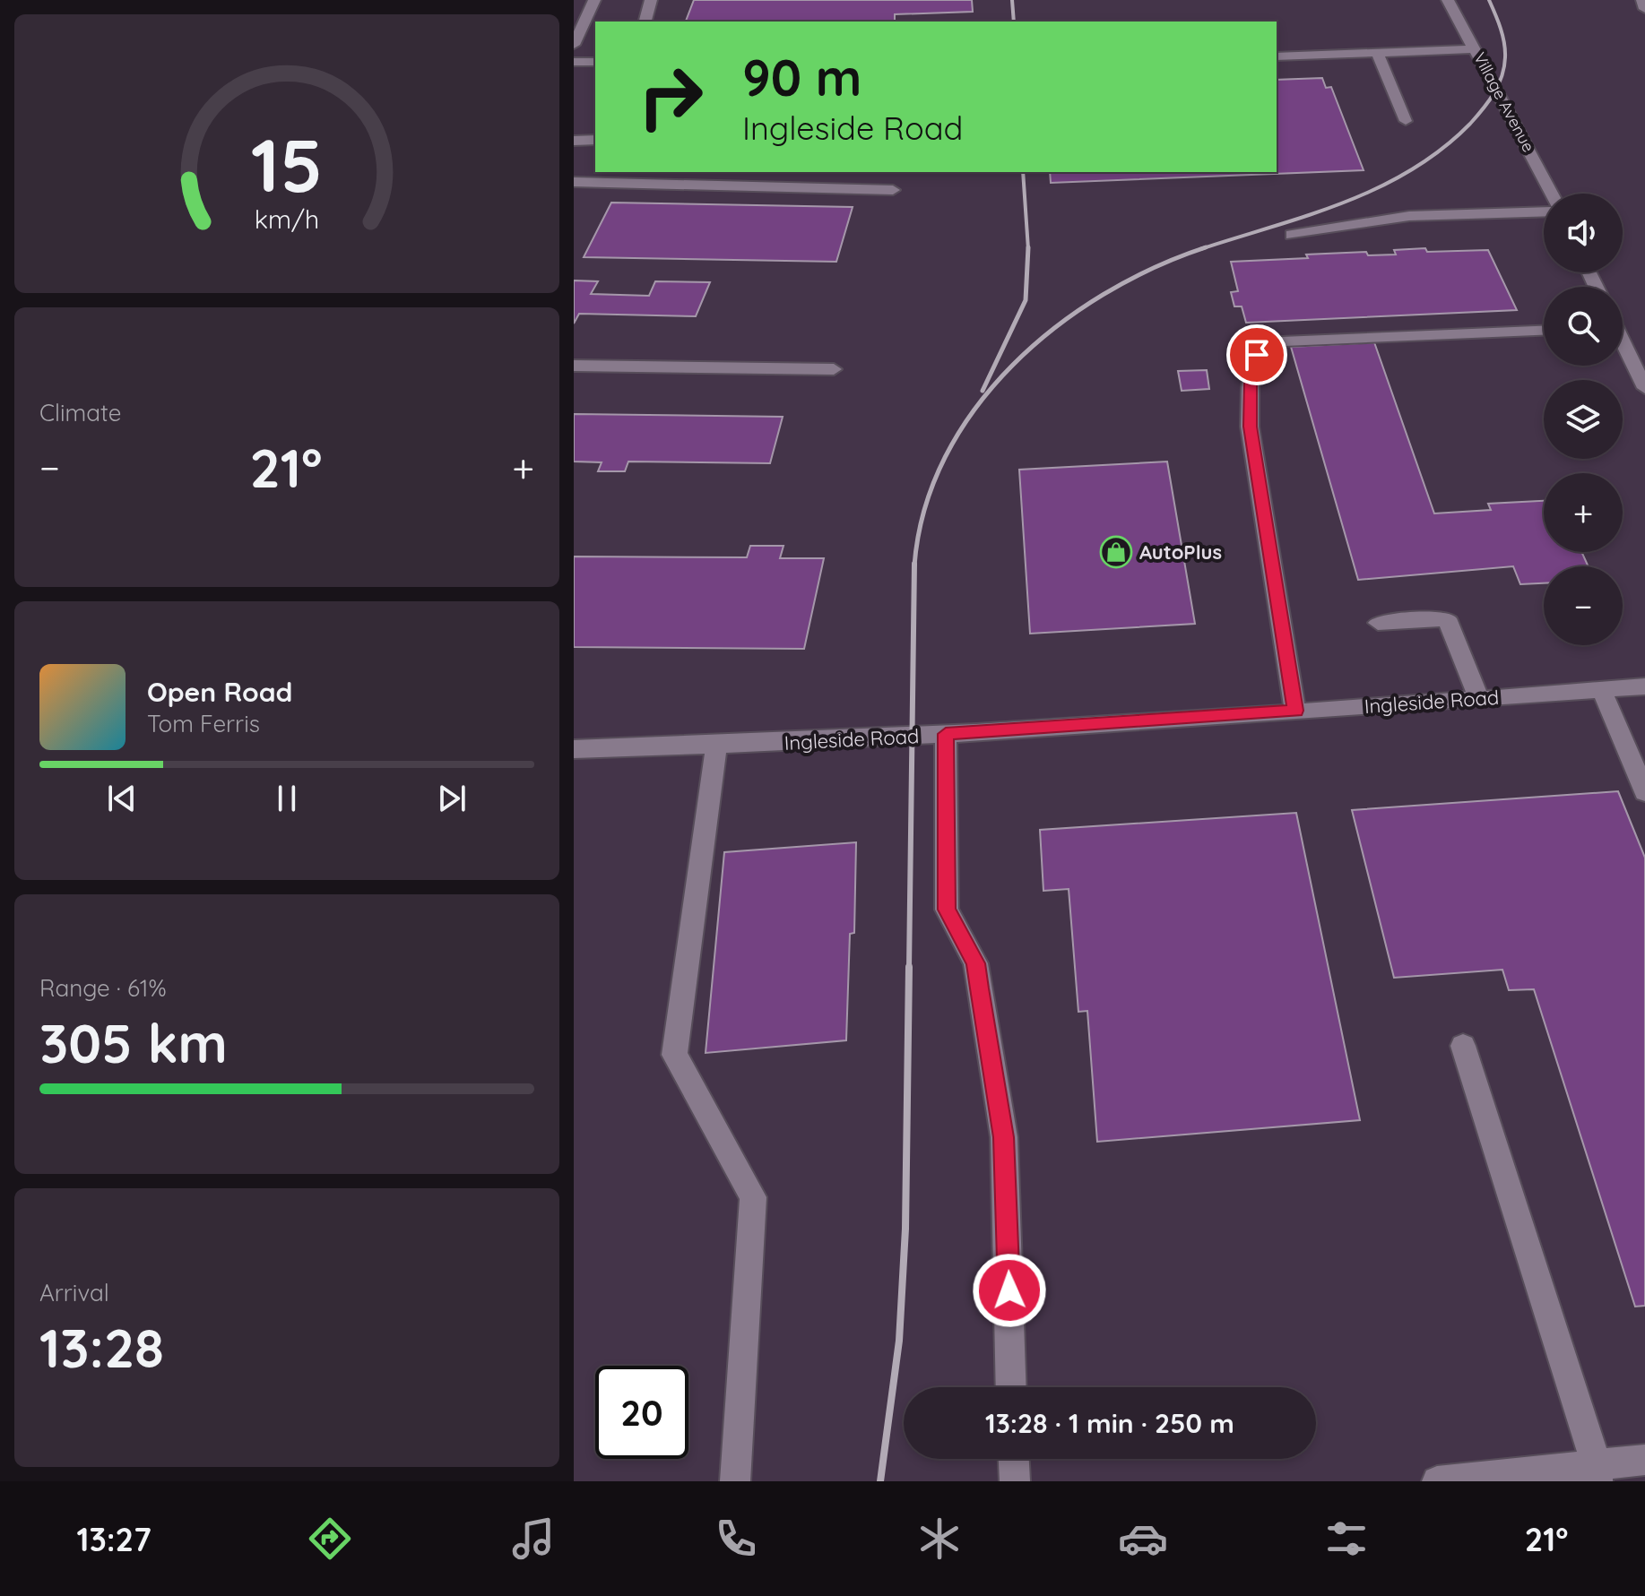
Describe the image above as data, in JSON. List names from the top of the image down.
{
  "streets": {
    "street": ["Village Avenue", "Ingleside Road"]
  },
  "places": {
    "shop": ["AutoPlus"]
  },
  "page": {
    "turn": ["90 m", "Ingleside Road"],
    "map_buttons": ["+", "−"],
    "tile": [
      "Climate",
      ["Range · 61%", "305 km"],
      ["Arrival", "13:28"]
    ],
    "heat": ["−", "21°", "+"],
    "song": ["Open Road", "Tom Ferris"],
    "limit": "20",
    "trip": "13:28 · 1 min · 250 m",
    "tabs": ["13:27", "21°"],
    "gauge": ["15", "km/h"]
  }
}
